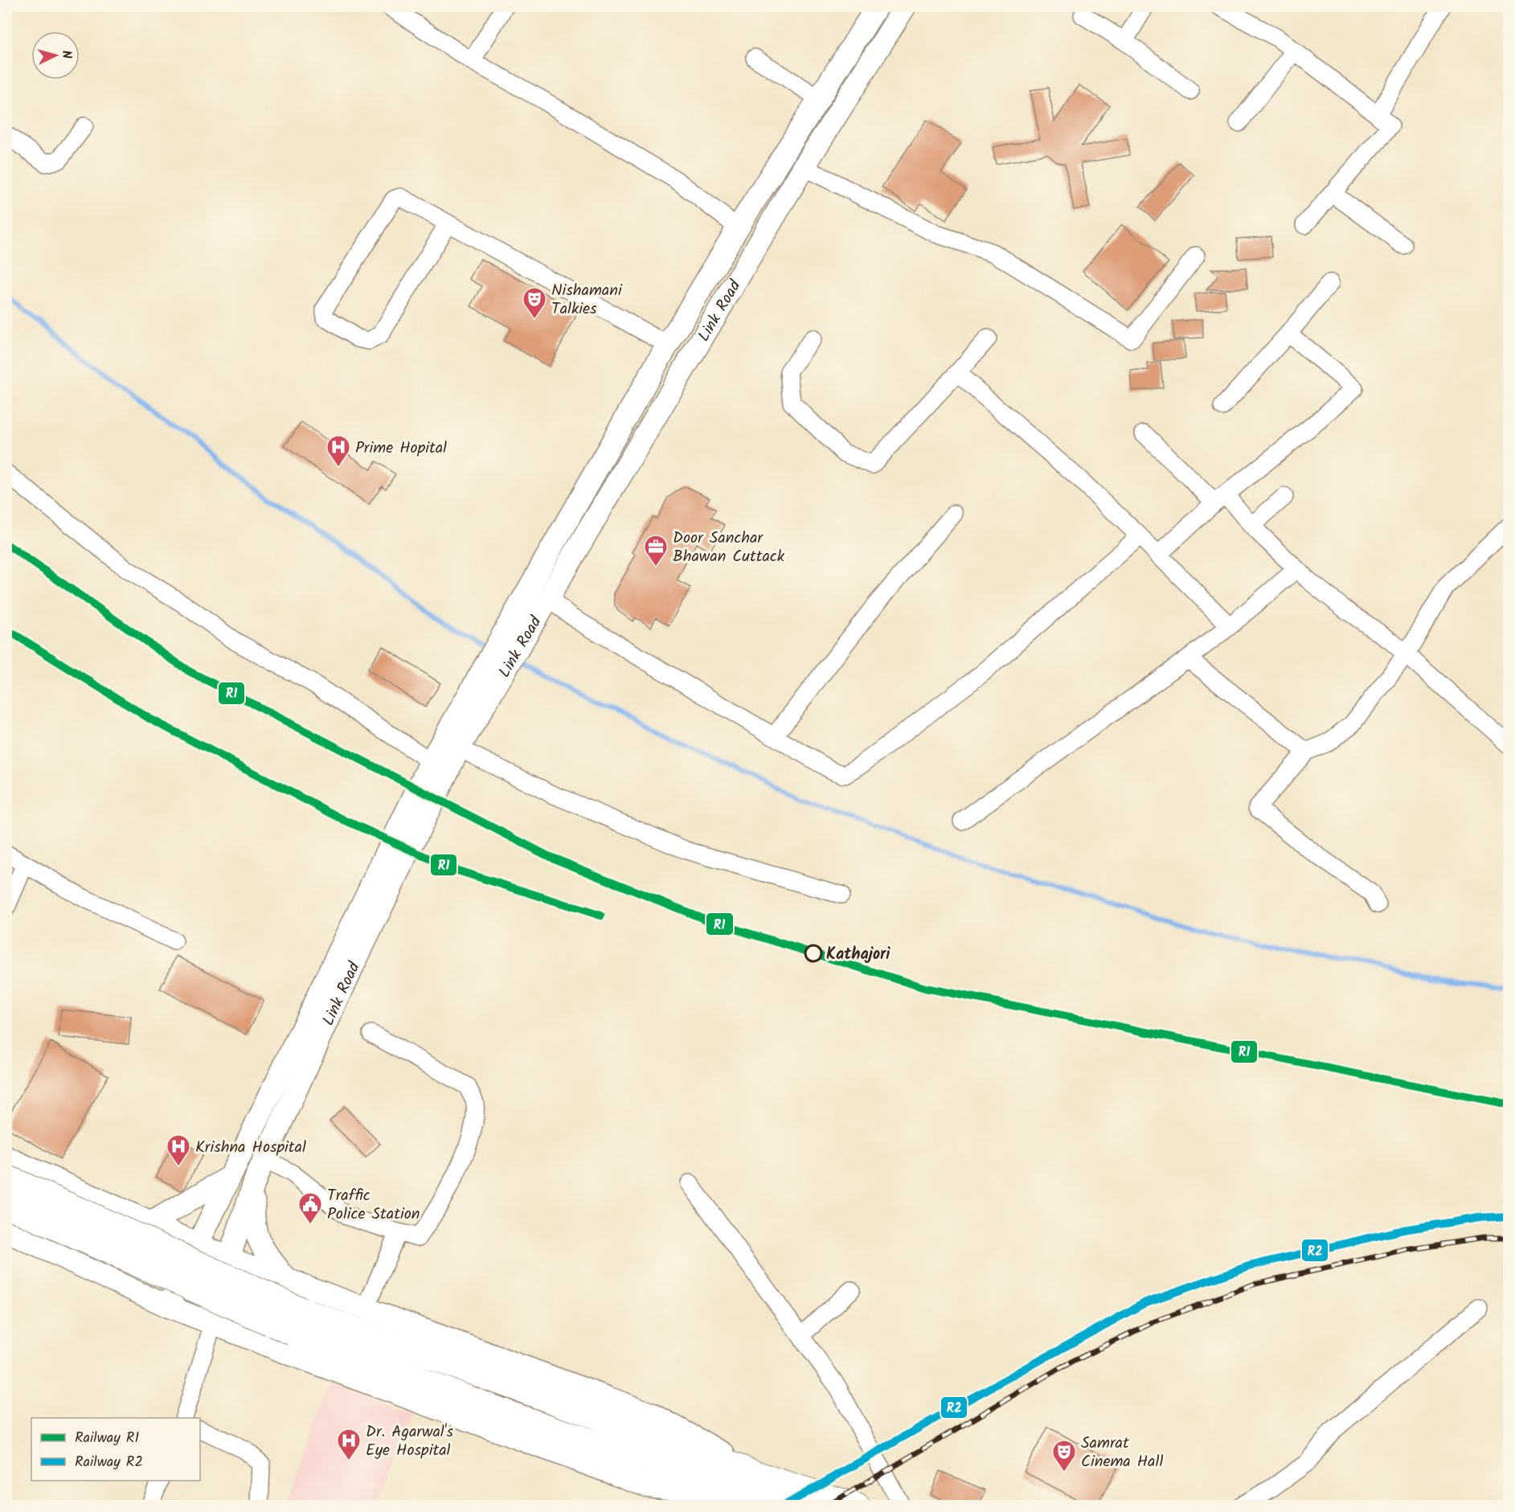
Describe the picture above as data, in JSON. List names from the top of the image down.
{
  "streets": {
    "main road": ["Link Road"]
  },
  "places": {
    "theatre": ["Nishamani Talkies", "Samrat Cinema Hall"],
    "hospital": ["Prime Hopital", "Krishna Hospital", "Dr. Agarwal's Eye Hospital"],
    "office": ["Door Sanchar Bhawan Cuttack"],
    "other": ["Kathajori"],
    "public building": ["Traffic Police Station"]
  },
  "lines": ["rail line R1", "rail line R2"],
  "legend": ["Railway R1", "Railway R2"],
  "north": "right"
}
